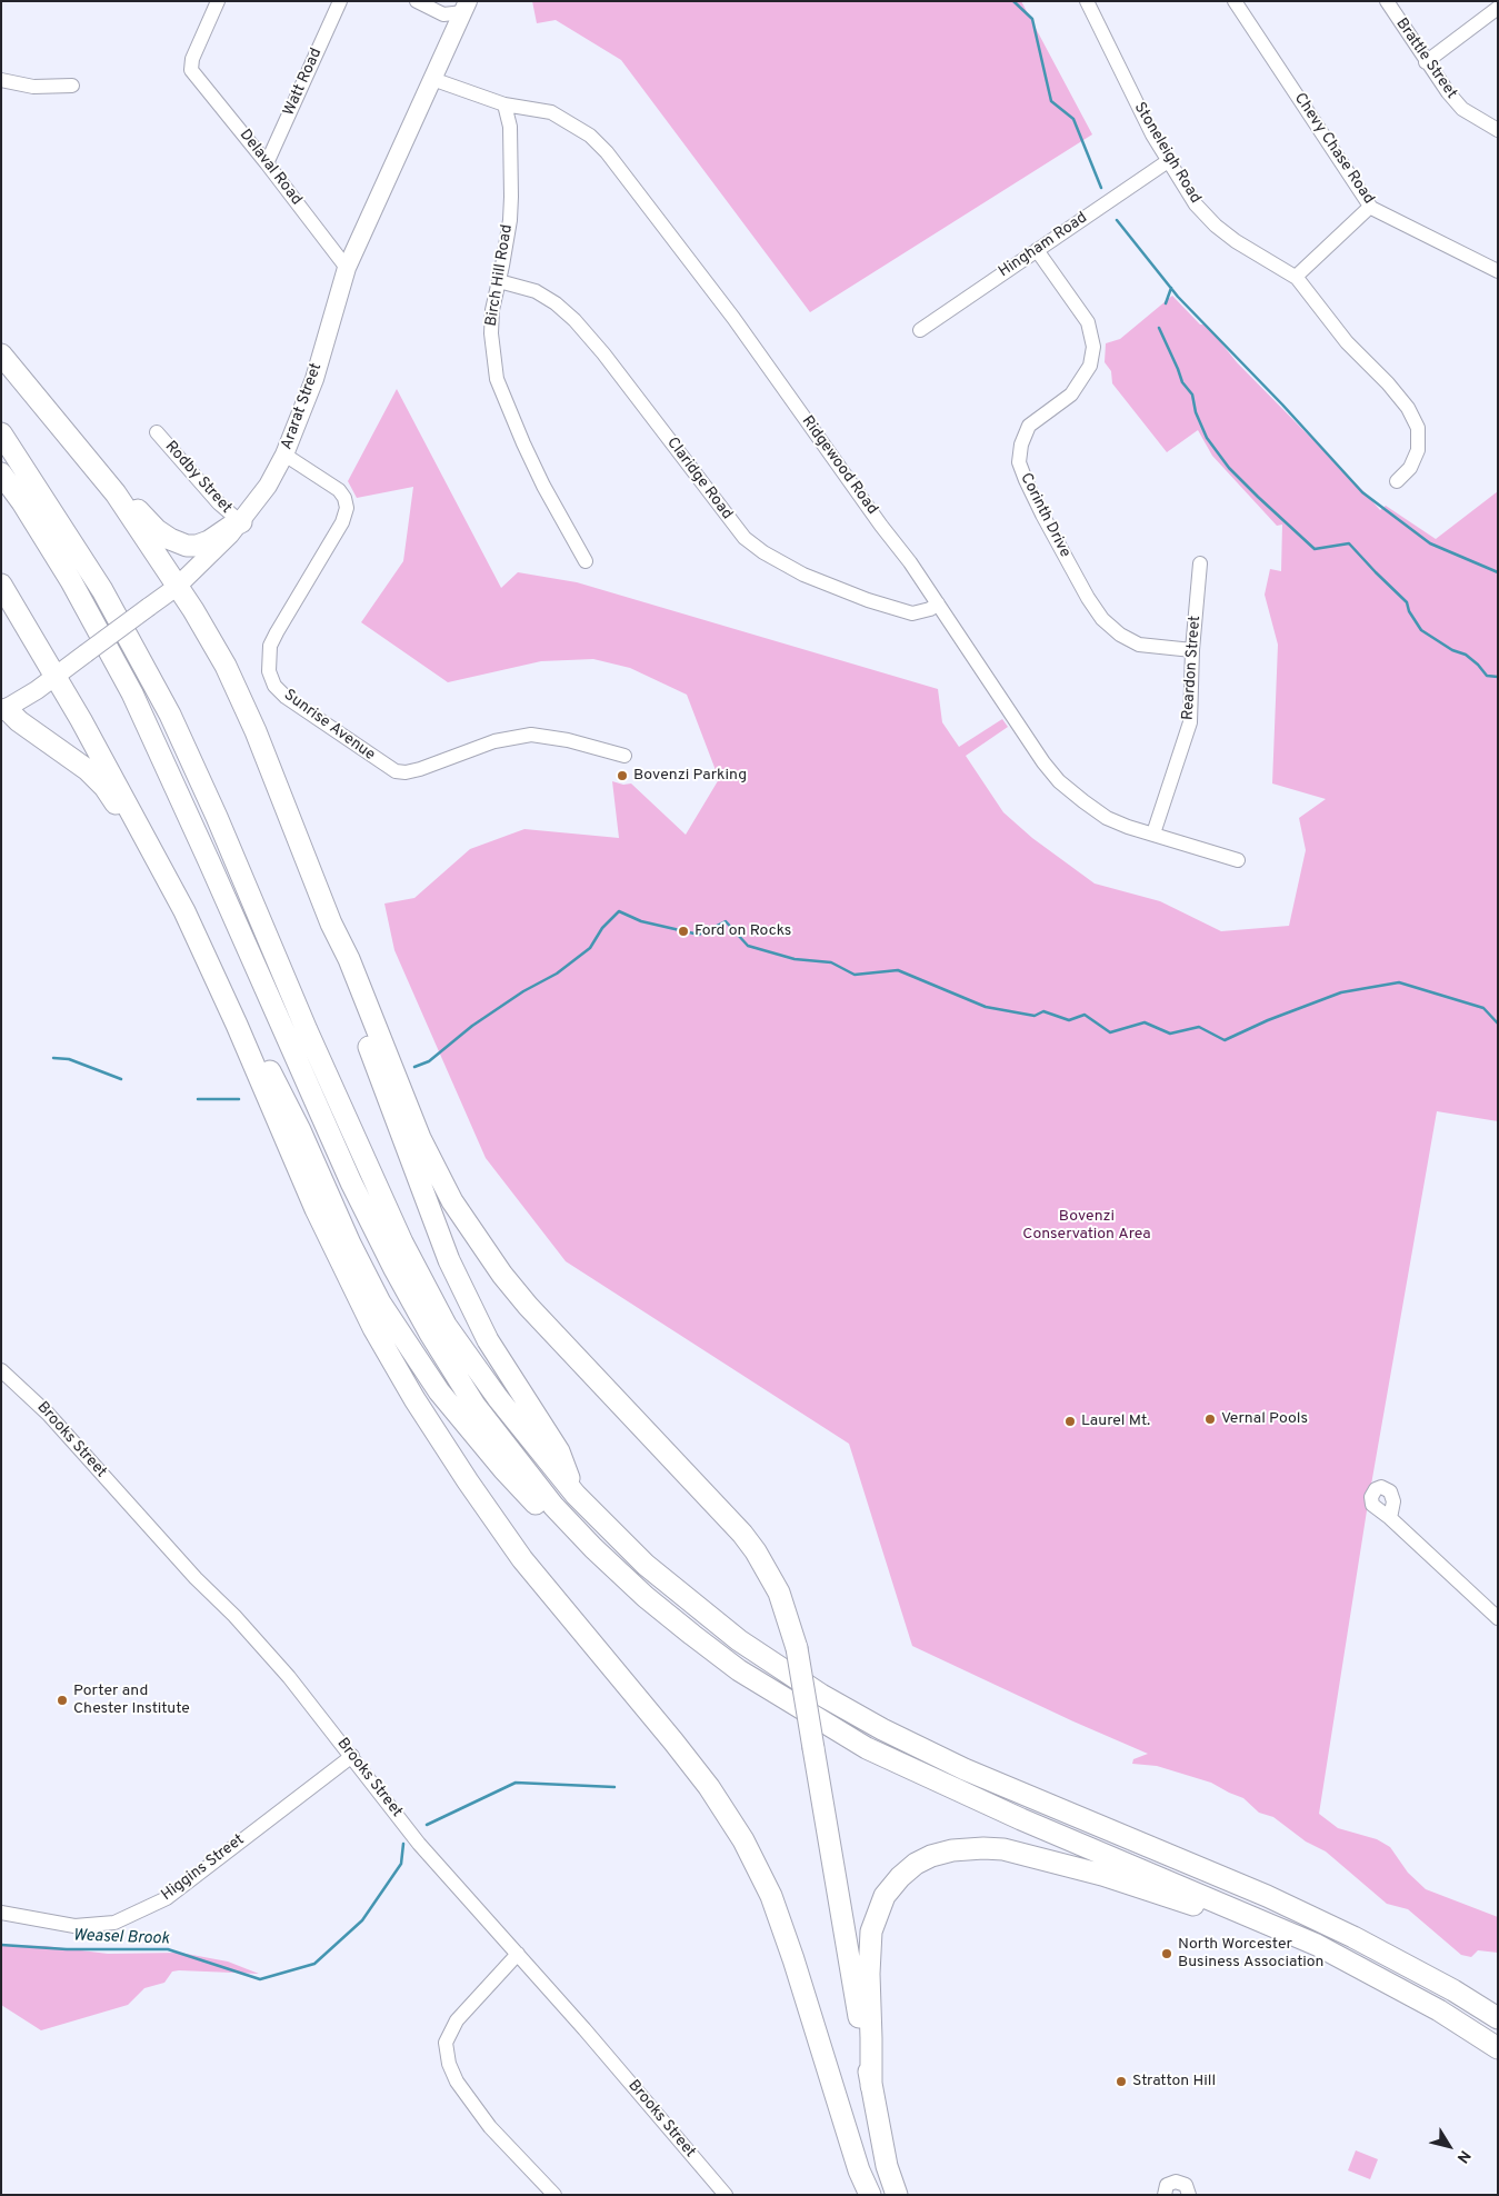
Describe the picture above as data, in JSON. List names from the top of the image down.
{
  "streets": {
    "main road": ["Ararat Street"],
    "street": [
      "Brattle Street",
      "Watt Road",
      "Chevy Chase Road",
      "Stoneleigh Road",
      "Delaval Road",
      "Hingham Road",
      "Birch Hill Road",
      "Ridgewood Road",
      "Rodby Street",
      "Claridge Road",
      "Corinth Drive",
      "Reardon Street",
      "Sunrise Avenue",
      "Brooks Street",
      "Higgins Street"
    ]
  },
  "crossings": [
    ["Watt Road", "Delaval Road"],
    ["Stoneleigh Road", "Hingham Road"],
    ["Delaval Road", "Ararat Street"],
    ["Hingham Road", "Corinth Drive"],
    ["Birch Hill Road", "Ridgewood Road"],
    ["Birch Hill Road", "Claridge Road"],
    ["Ararat Street", "Ridgewood Road"],
    ["Ararat Street", "Rodby Street"],
    ["Ararat Street", "Sunrise Avenue"],
    ["Ridgewood Road", "Claridge Road"],
    ["Ridgewood Road", "Reardon Street"],
    ["Corinth Drive", "Reardon Street"],
    ["Brooks Street", "Higgins Street"]
  ],
  "water": ["Weasel Brook"],
  "parks": ["Bovenzi Conservation Area"],
  "places": [
    "Bovenzi Parking",
    "Ford on Rocks",
    "Vernal Pools",
    "Laurel Mt.",
    "Porter and Chester Institute",
    "North Worcester Business Association",
    "Stratton Hill"
  ],
  "north": "bottom right"
}
